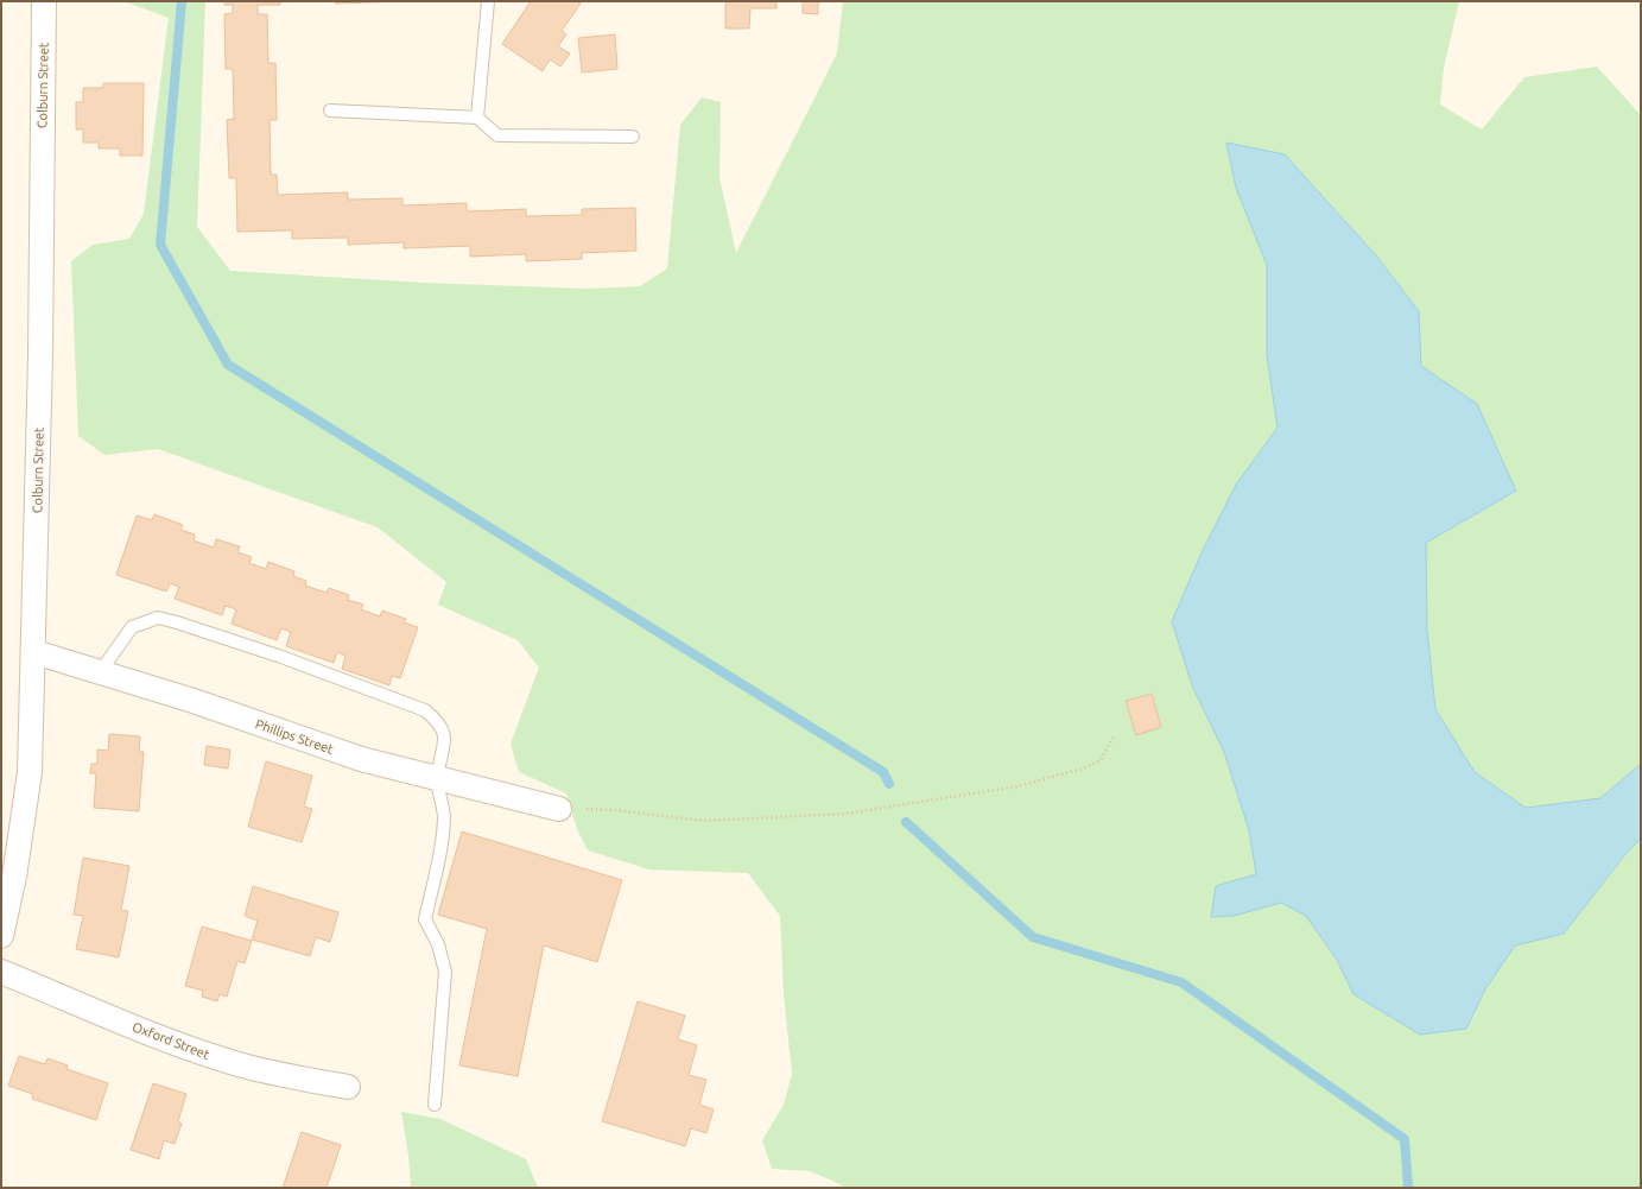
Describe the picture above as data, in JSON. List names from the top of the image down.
{
  "streets": {
    "street": ["Colburn Street", "Phillips Street", "Oxford Street"]
  },
  "crossings": [
    ["Colburn Street", "Phillips Street"]
  ]
}
